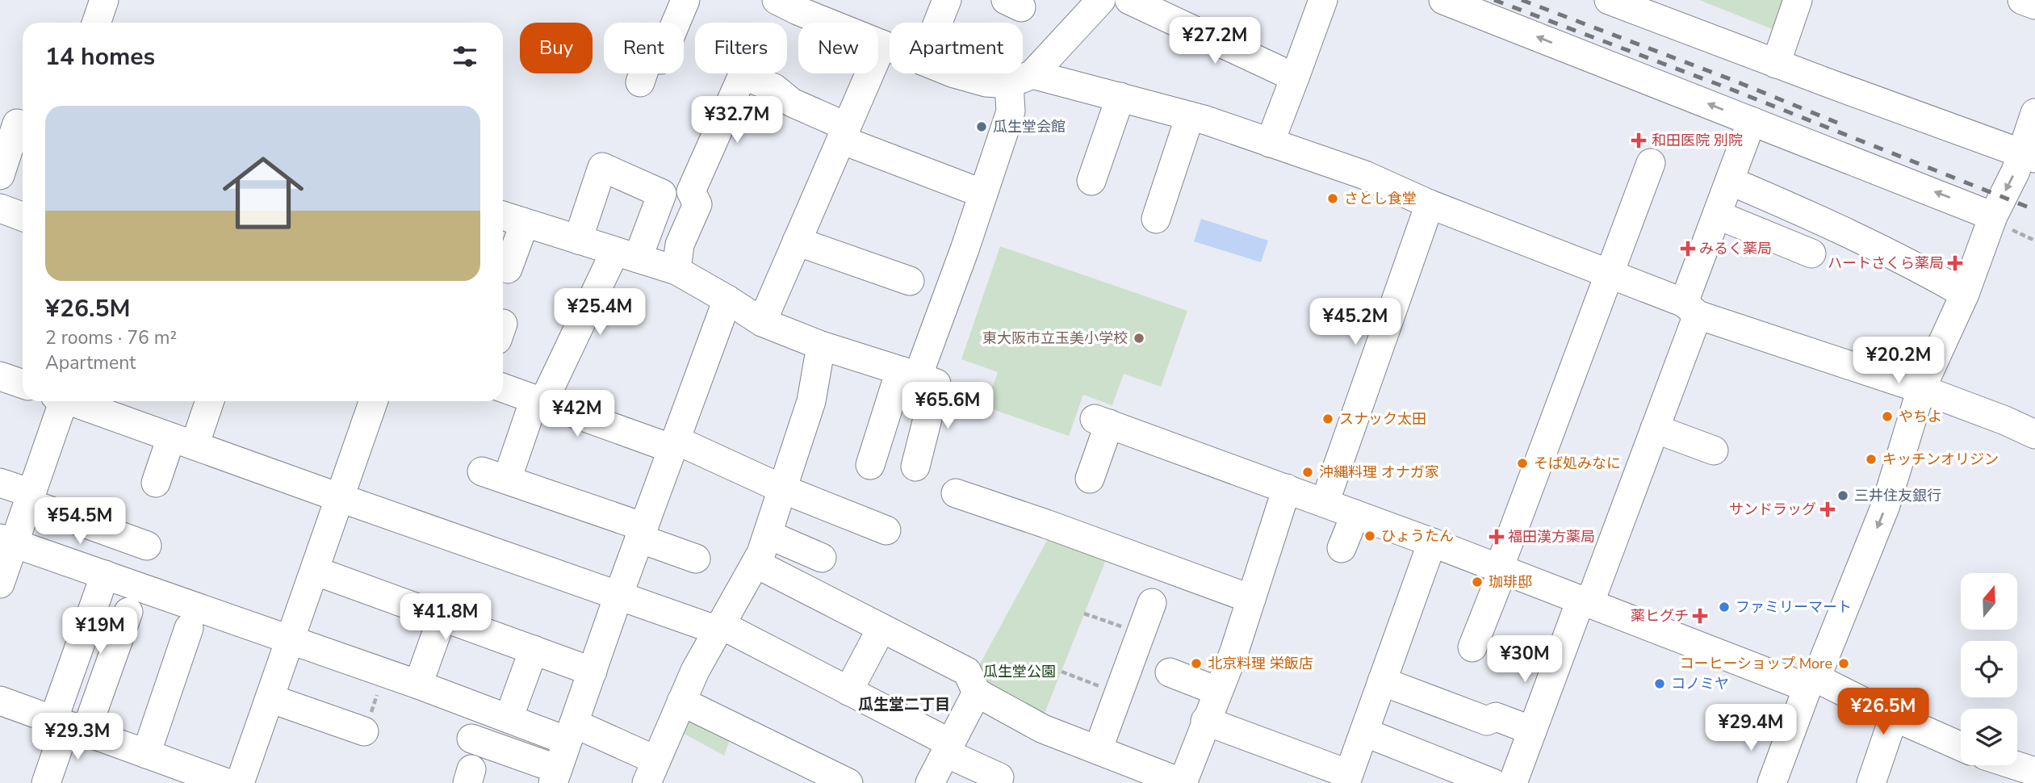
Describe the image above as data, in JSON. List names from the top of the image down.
{
  "districts": ["瓜生堂二丁目"],
  "parks": ["瓜生堂公園"],
  "places": {
    "other": [
      "瓜生堂会館",
      "さとし食堂",
      "東大阪市立玉美小学校",
      "やちよ",
      "スナック太田",
      "キッチンオリジン",
      "そば処みなに",
      "沖縄料理 オナガ家",
      "三井住友銀行",
      "ひょうたん",
      "珈琲邸",
      "ファミリーマート",
      "北京料理 栄飯店",
      "コーヒーショップ More",
      "コノミヤ"
    ],
    "health": [
      "和田医院 別院",
      "みるく薬局",
      "ハートさくら薬局",
      "サンドラッグ",
      "福田漢方薬局",
      "薬ヒグチ"
    ]
  },
  "north": "top",
  "page": {
    "price": [
      "¥27.2M",
      "¥32.7M",
      "¥25.4M",
      "¥45.2M",
      "¥20.2M",
      "¥65.6M",
      "¥42M",
      "¥54.5M",
      "¥41.8M",
      "¥19M",
      "¥30M",
      "¥26.5M",
      "¥29.4M",
      "¥29.3M"
    ],
    "chip": [
      "Buy",
      "Rent",
      "Filters",
      "New",
      "Apartment"
    ],
    "heading": "14 homes",
    "list": [
      {
        "name": "¥26.5M",
        "note": "2 rooms · 76 m² · Apartment"
      }
    ]
  }
}
